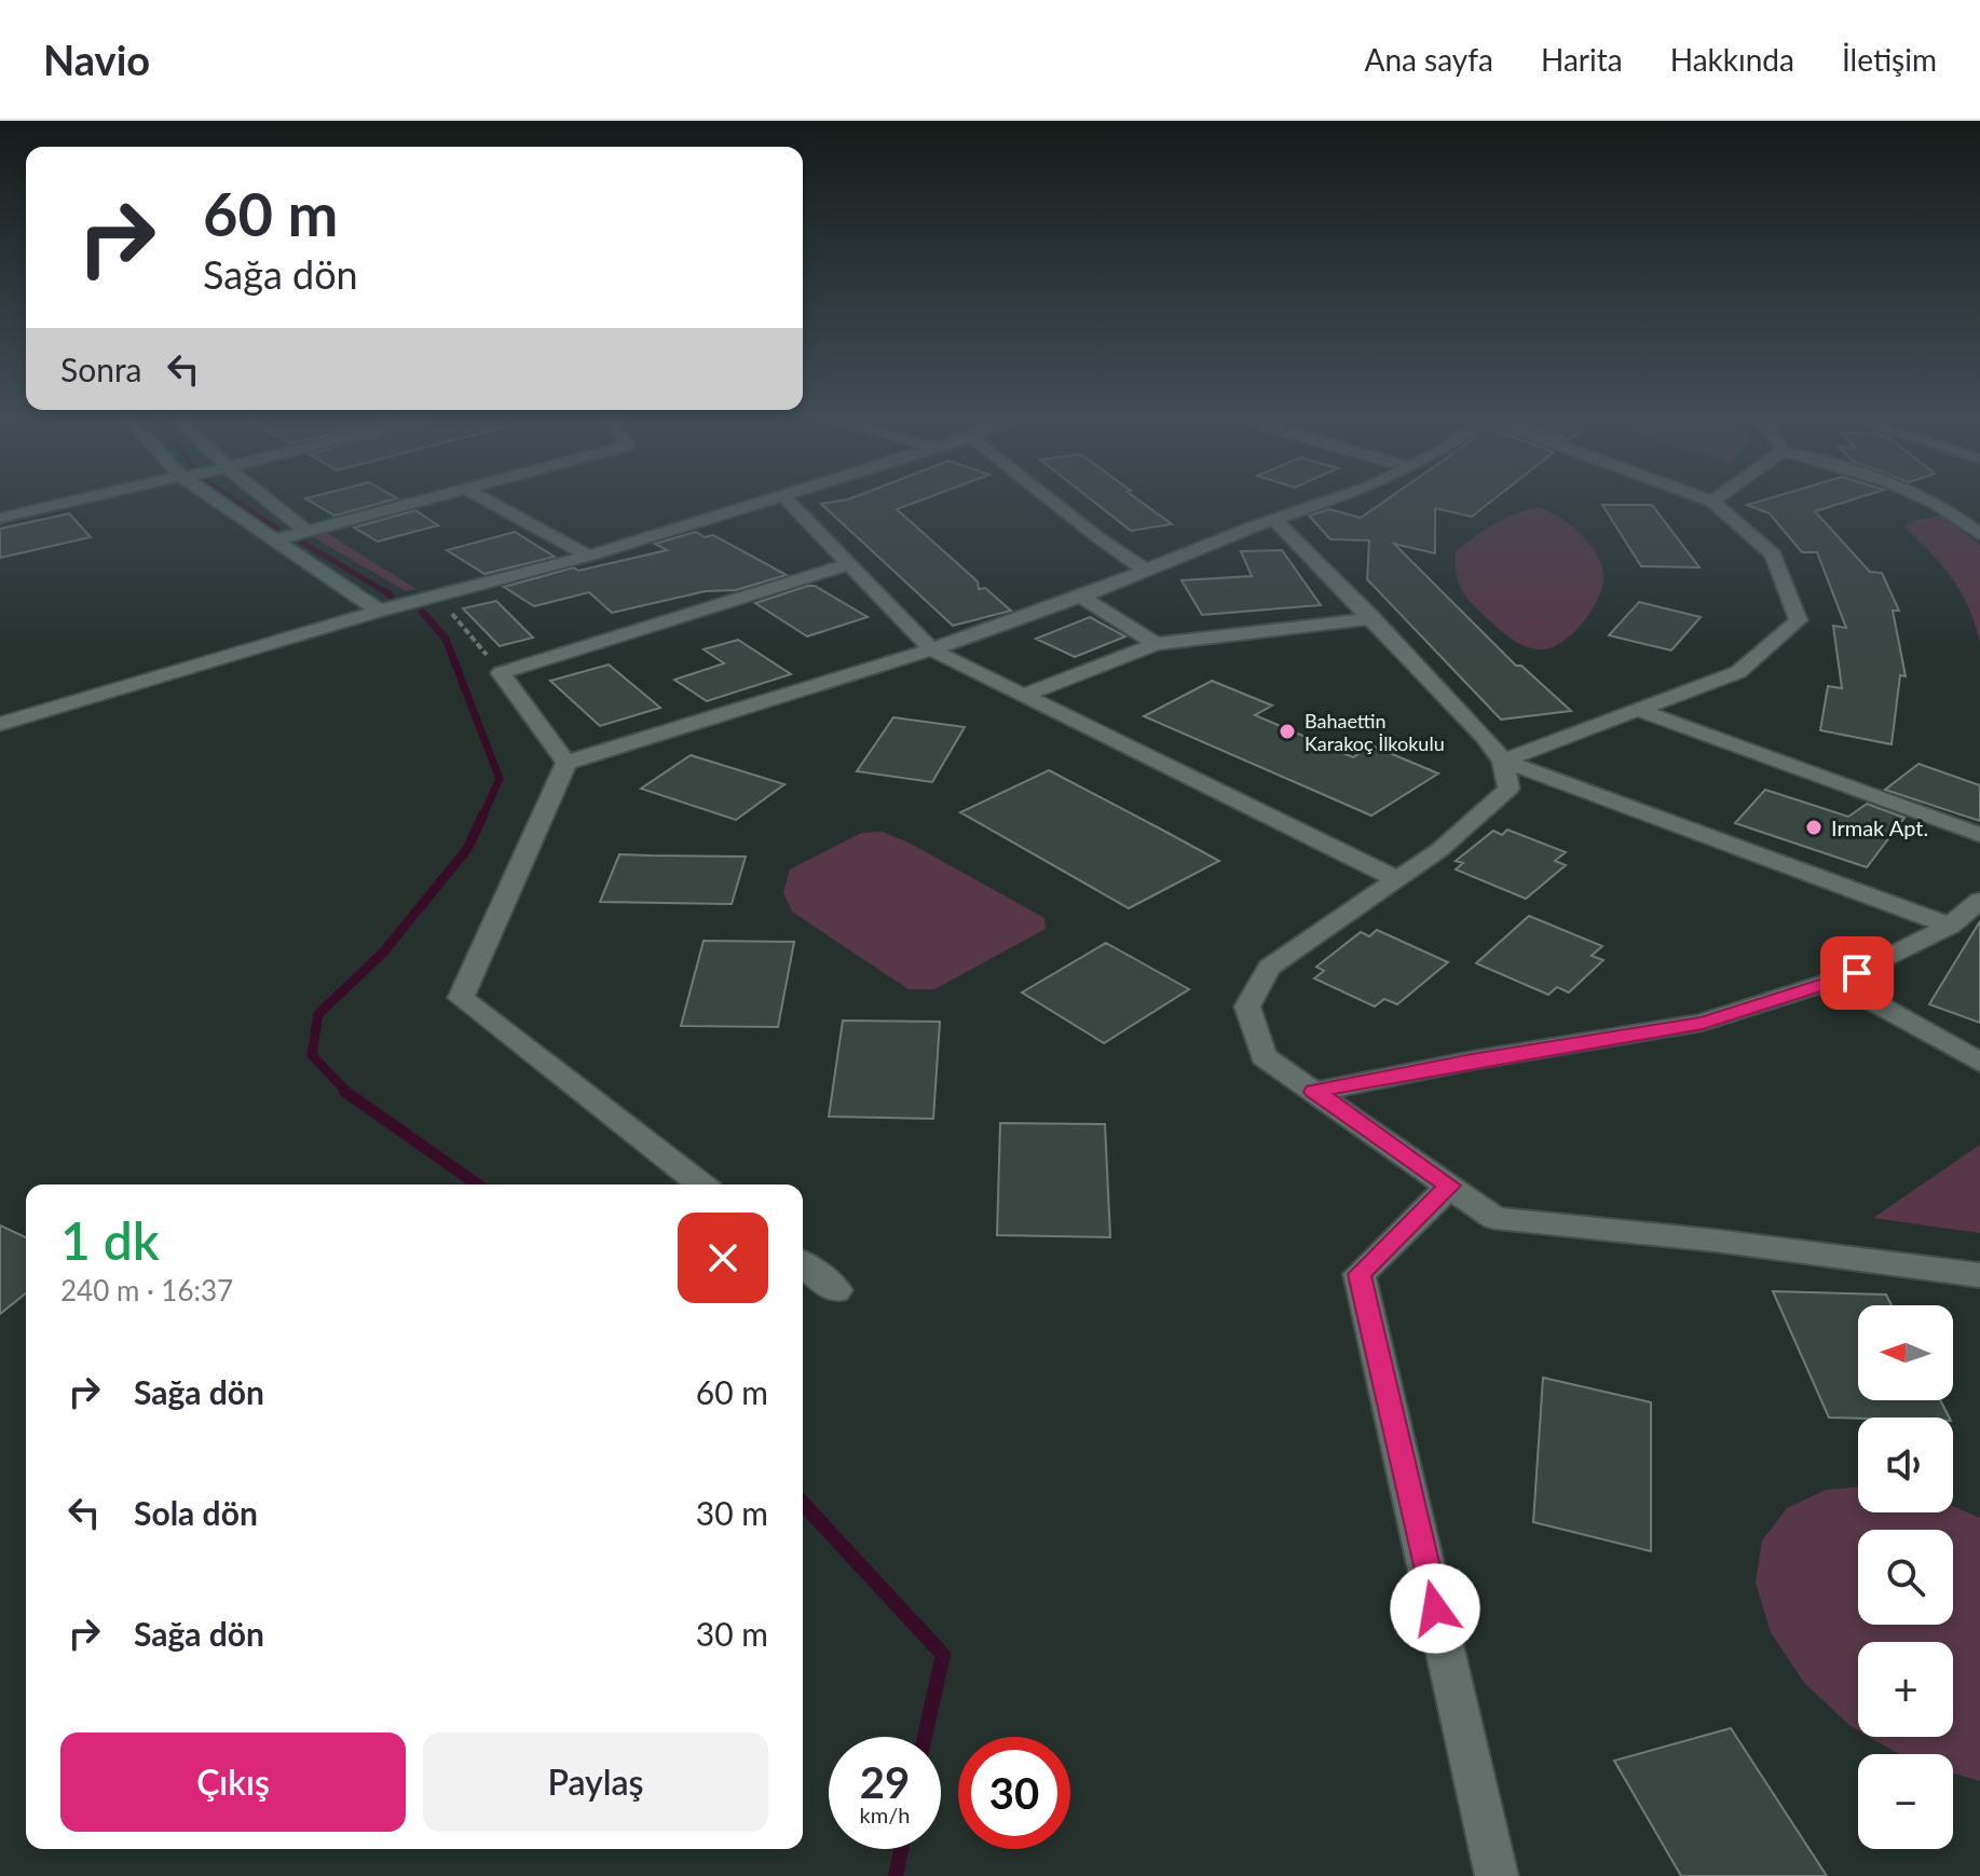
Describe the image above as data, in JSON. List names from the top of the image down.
{
  "places": ["Bahaettin Karakoç İlkokulu", "Irmak Apt."],
  "north": "left",
  "page": {
    "header": "Navio",
    "nav": [
      "Ana sayfa",
      "Harita",
      "Hakkında",
      "İletişim"
    ],
    "turn": ["60 m", "Sağa dön"],
    "then": "Sonra",
    "heading": ["1 dk", "240 m · 16:37"],
    "map_buttons": ["+", "−"],
    "list": [
      {
        "name": "Sağa dön",
        "value": "60 m"
      },
      {
        "name": "Sola dön",
        "value": "30 m"
      },
      {
        "name": "Sağa dön",
        "value": "30 m"
      }
    ],
    "buttons": ["Çıkış", "Paylaş"],
    "speed": "29 km/h",
    "limit": "30"
  }
}
